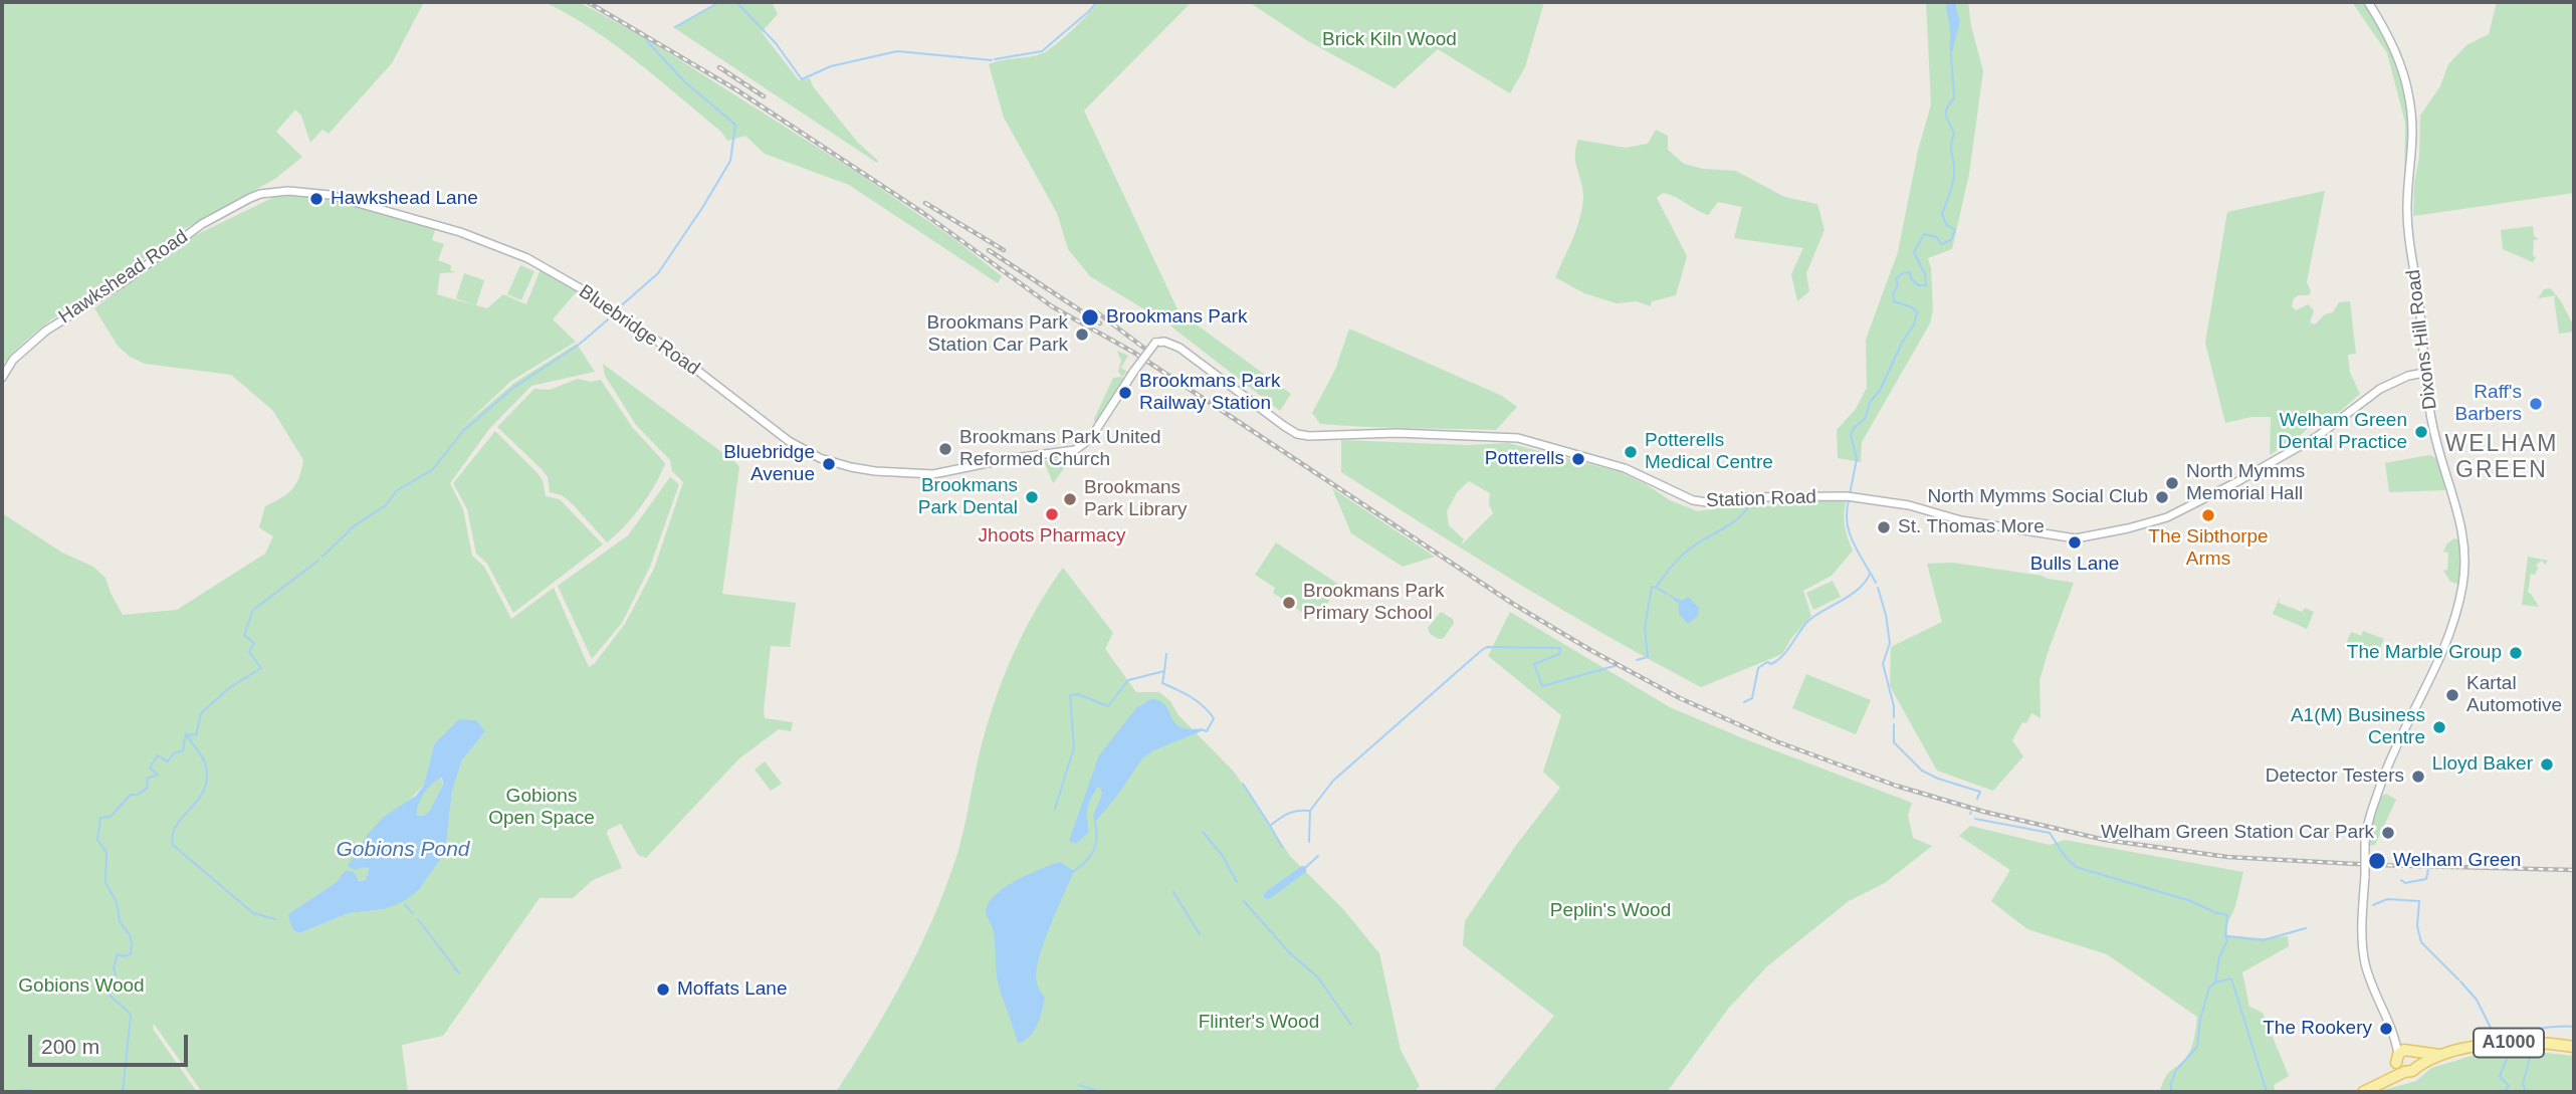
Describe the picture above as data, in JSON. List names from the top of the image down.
{
  "streets": {
    "main road": ["A1000"],
    "street": [
      "Hawkshead Road",
      "Bluebridge Road",
      "Dixons Hill Road",
      "Station Road"
    ]
  },
  "crossings": [
    ["Hawkshead Road", "Bluebridge Road"],
    ["Bluebridge Road", "Station Road"],
    ["Dixons Hill Road", "Station Road"],
    ["Dixons Hill Road", "A1000"]
  ],
  "districts": ["WELHAM GREEN"],
  "water": ["Gobions Pond"],
  "parks": [
    "Brick Kiln Wood",
    "Gobions Open Space",
    "Peplin's Wood",
    "Gobions Wood",
    "Flinter's Wood"
  ],
  "places": [
    "Hawkshead Lane",
    "Brookmans Park",
    "Brookmans Park Station Car Park",
    "Brookmans Park Railway Station",
    "Raff's Barbers",
    "Welham Green Dental Practice",
    "Brookmans Park United Reformed Church",
    "Potterells Medical Centre",
    "Potterells",
    "Bluebridge Avenue",
    "North Mymms Memorial Hall",
    "Brookmans Park Dental",
    "North Mymms Social Club",
    "Brookmans Park Library",
    "Jhoots Pharmacy",
    "The Sibthorpe Arms",
    "St. Thomas More",
    "Bulls Lane",
    "Brookmans Park Primary School",
    "The Marble Group",
    "Kartal Automotive",
    "A1(M) Business Centre",
    "Lloyd Baker",
    "Detector Testers",
    "Welham Green Station Car Park",
    "Welham Green",
    "Moffats Lane",
    "The Rookery"
  ],
  "scale_bar": "200 m"
}
